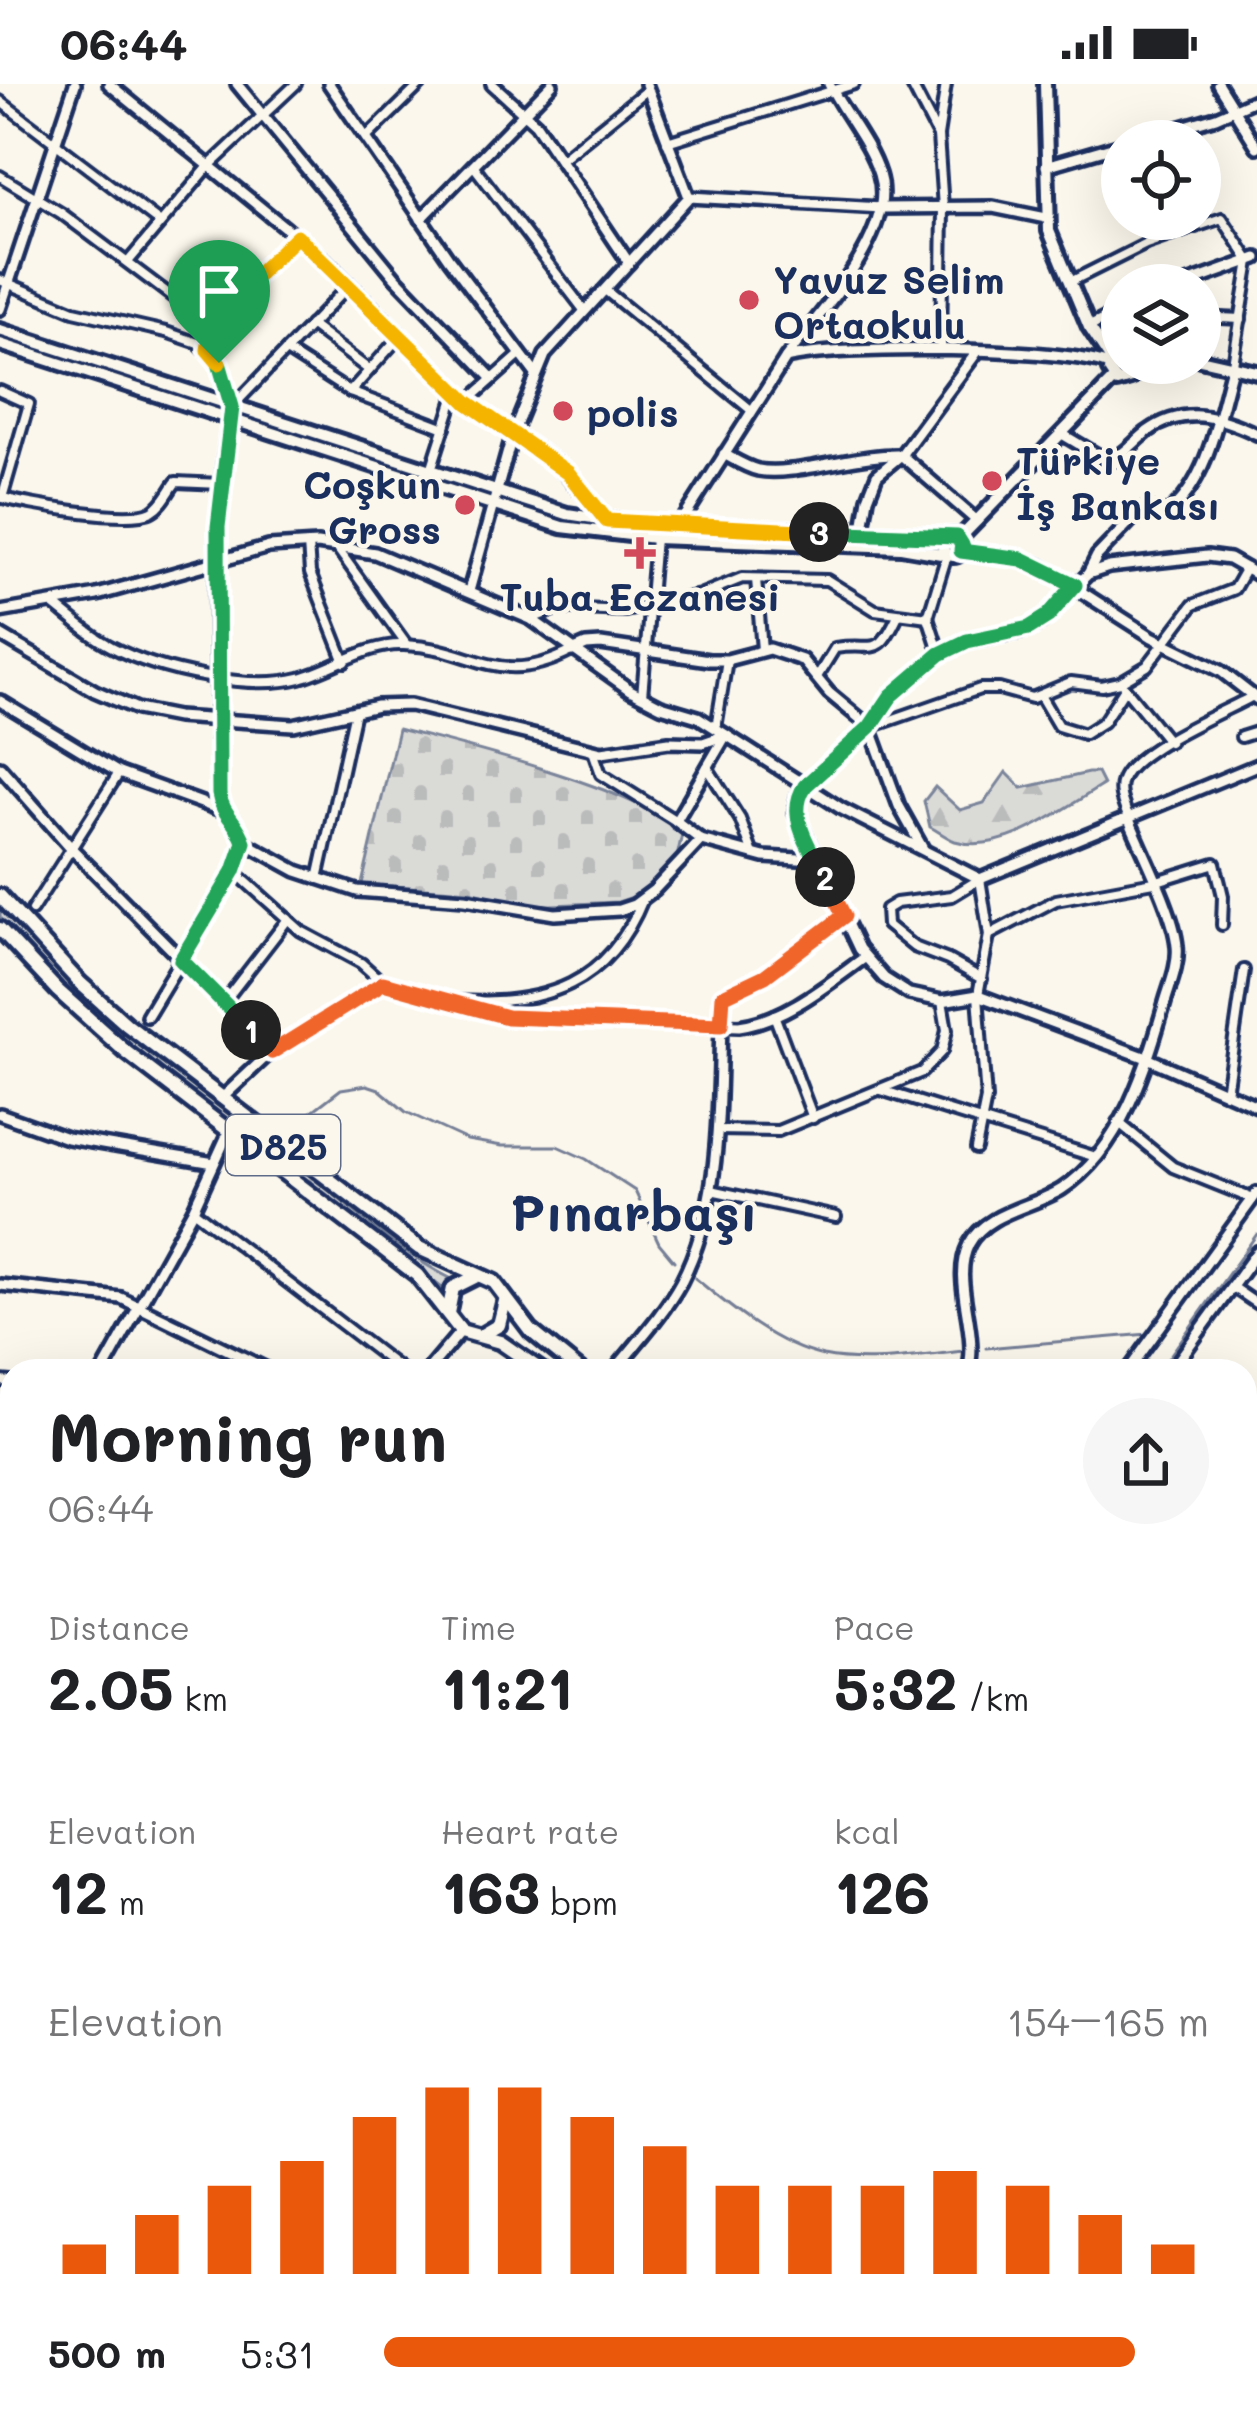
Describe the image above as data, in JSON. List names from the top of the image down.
{
  "streets": {
    "highway": ["D825"]
  },
  "districts": ["Pınarbaşı"],
  "places": {
    "other": [
      "Yavuz Selim Ortaokulu",
      "polis",
      "Türkiye İş Bankası",
      "Coşkun Gross"
    ],
    "health": ["Tuba Eczanesi"]
  },
  "page": {
    "status": "06:44",
    "pins": ["3", "2", "1"],
    "heading": ["Morning run", "06:44"],
    "stats": [
      ["Distance", "2.05 km"],
      ["Time", "11:21"],
      ["Pace", "5:32 /km"],
      ["Elevation", "12 m"],
      ["Heart rate", "163 bpm"],
      ["kcal", "126"]
    ],
    "chart": ["Elevation", "154–165 m"],
    "list": [
      {
        "name": "500 m",
        "note": "5:31"
      }
    ]
  }
}
